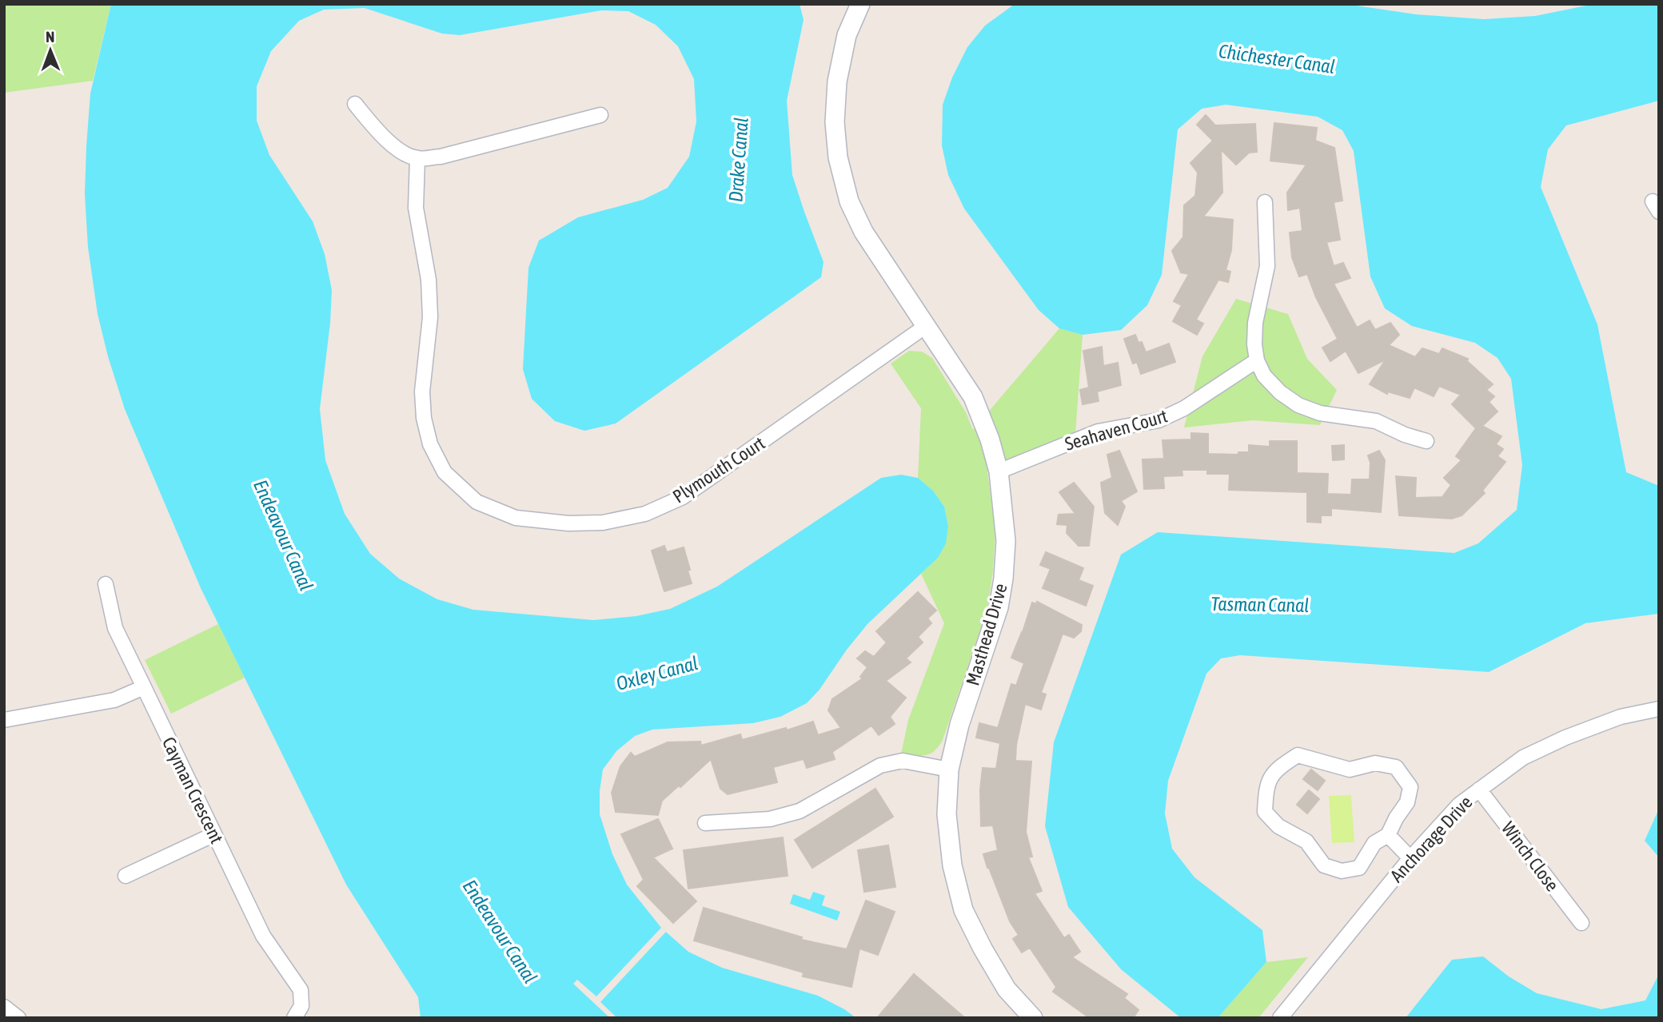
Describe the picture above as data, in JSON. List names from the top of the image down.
{
  "streets": {
    "street": [
      "Seahaven Court",
      "Plymouth Court",
      "Masthead Drive",
      "Cayman Crescent",
      "Anchorage Drive",
      "Winch Close"
    ]
  },
  "crossings": [
    ["Seahaven Court", "Masthead Drive"],
    ["Plymouth Court", "Masthead Drive"],
    ["Anchorage Drive", "Winch Close"]
  ],
  "water": [
    "Chichester Canal",
    "Drake Canal",
    "Endeavour Canal",
    "Tasman Canal",
    "Oxley Canal"
  ],
  "north": "top"
}
